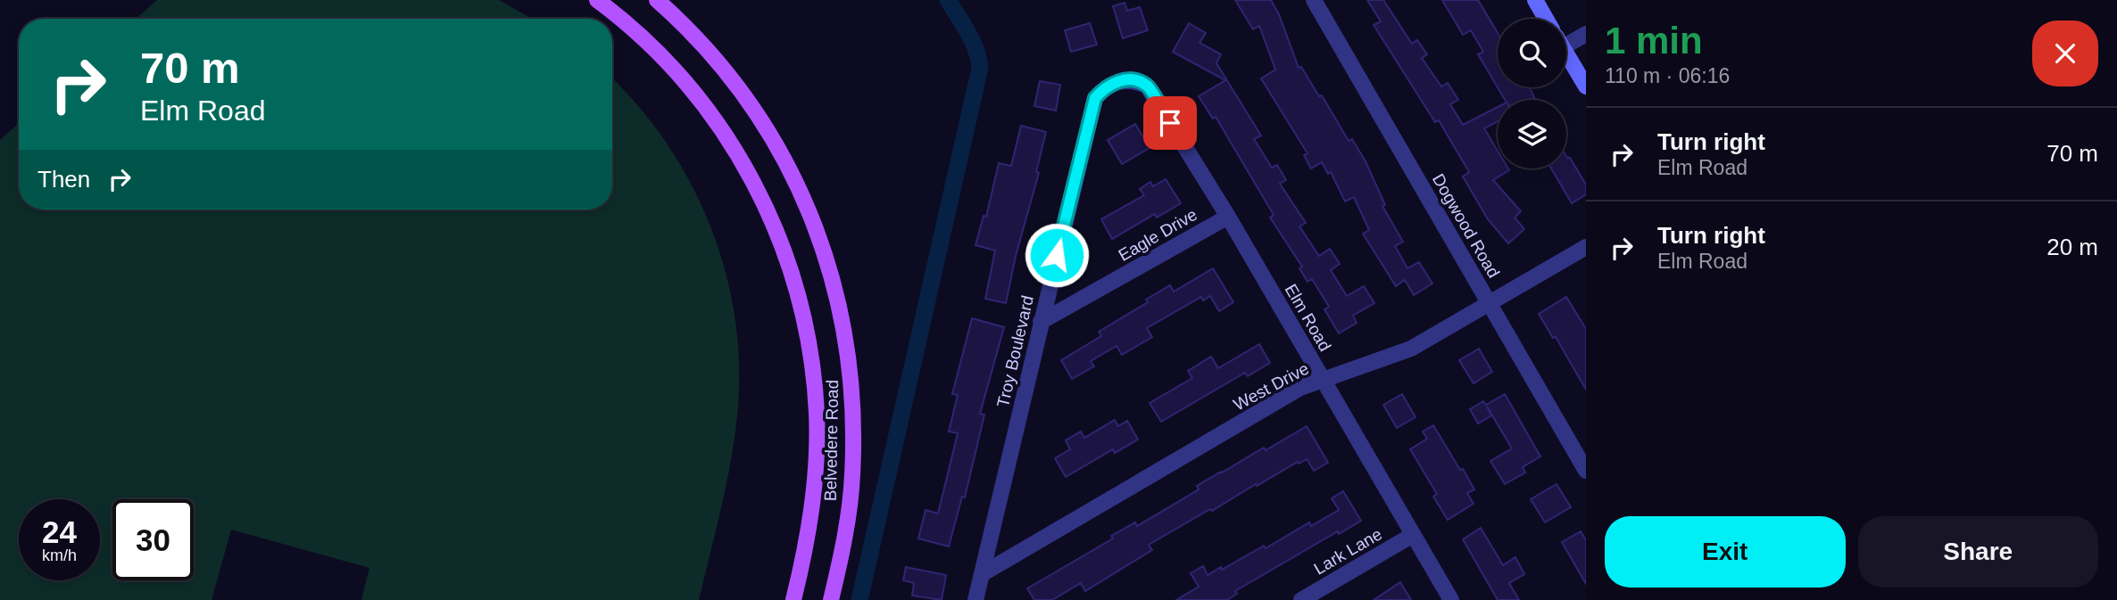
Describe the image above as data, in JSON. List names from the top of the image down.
{
  "streets": {
    "main road": ["Belvedere Road"],
    "street": [
      "Dogwood Road",
      "Eagle Drive",
      "Elm Road",
      "Troy Boulevard",
      "West Drive",
      "Lark Lane"
    ]
  },
  "crossings": [
    ["Dogwood Road", "West Drive"],
    ["Eagle Drive", "Elm Road"],
    ["Eagle Drive", "Troy Boulevard"],
    ["Elm Road", "Troy Boulevard"],
    ["Elm Road", "West Drive"],
    ["Elm Road", "Lark Lane"],
    ["Troy Boulevard", "West Drive"]
  ],
  "page": {
    "heading": ["1 min", "110 m · 06:16"],
    "turn": ["70 m", "Elm Road"],
    "list": [
      {
        "name": "Turn right",
        "note": "Elm Road",
        "value": "70 m"
      },
      {
        "name": "Turn right",
        "note": "Elm Road",
        "value": "20 m"
      }
    ],
    "then": "Then",
    "speed": "24 km/h",
    "limit": "30",
    "buttons": ["Exit", "Share"]
  }
}
